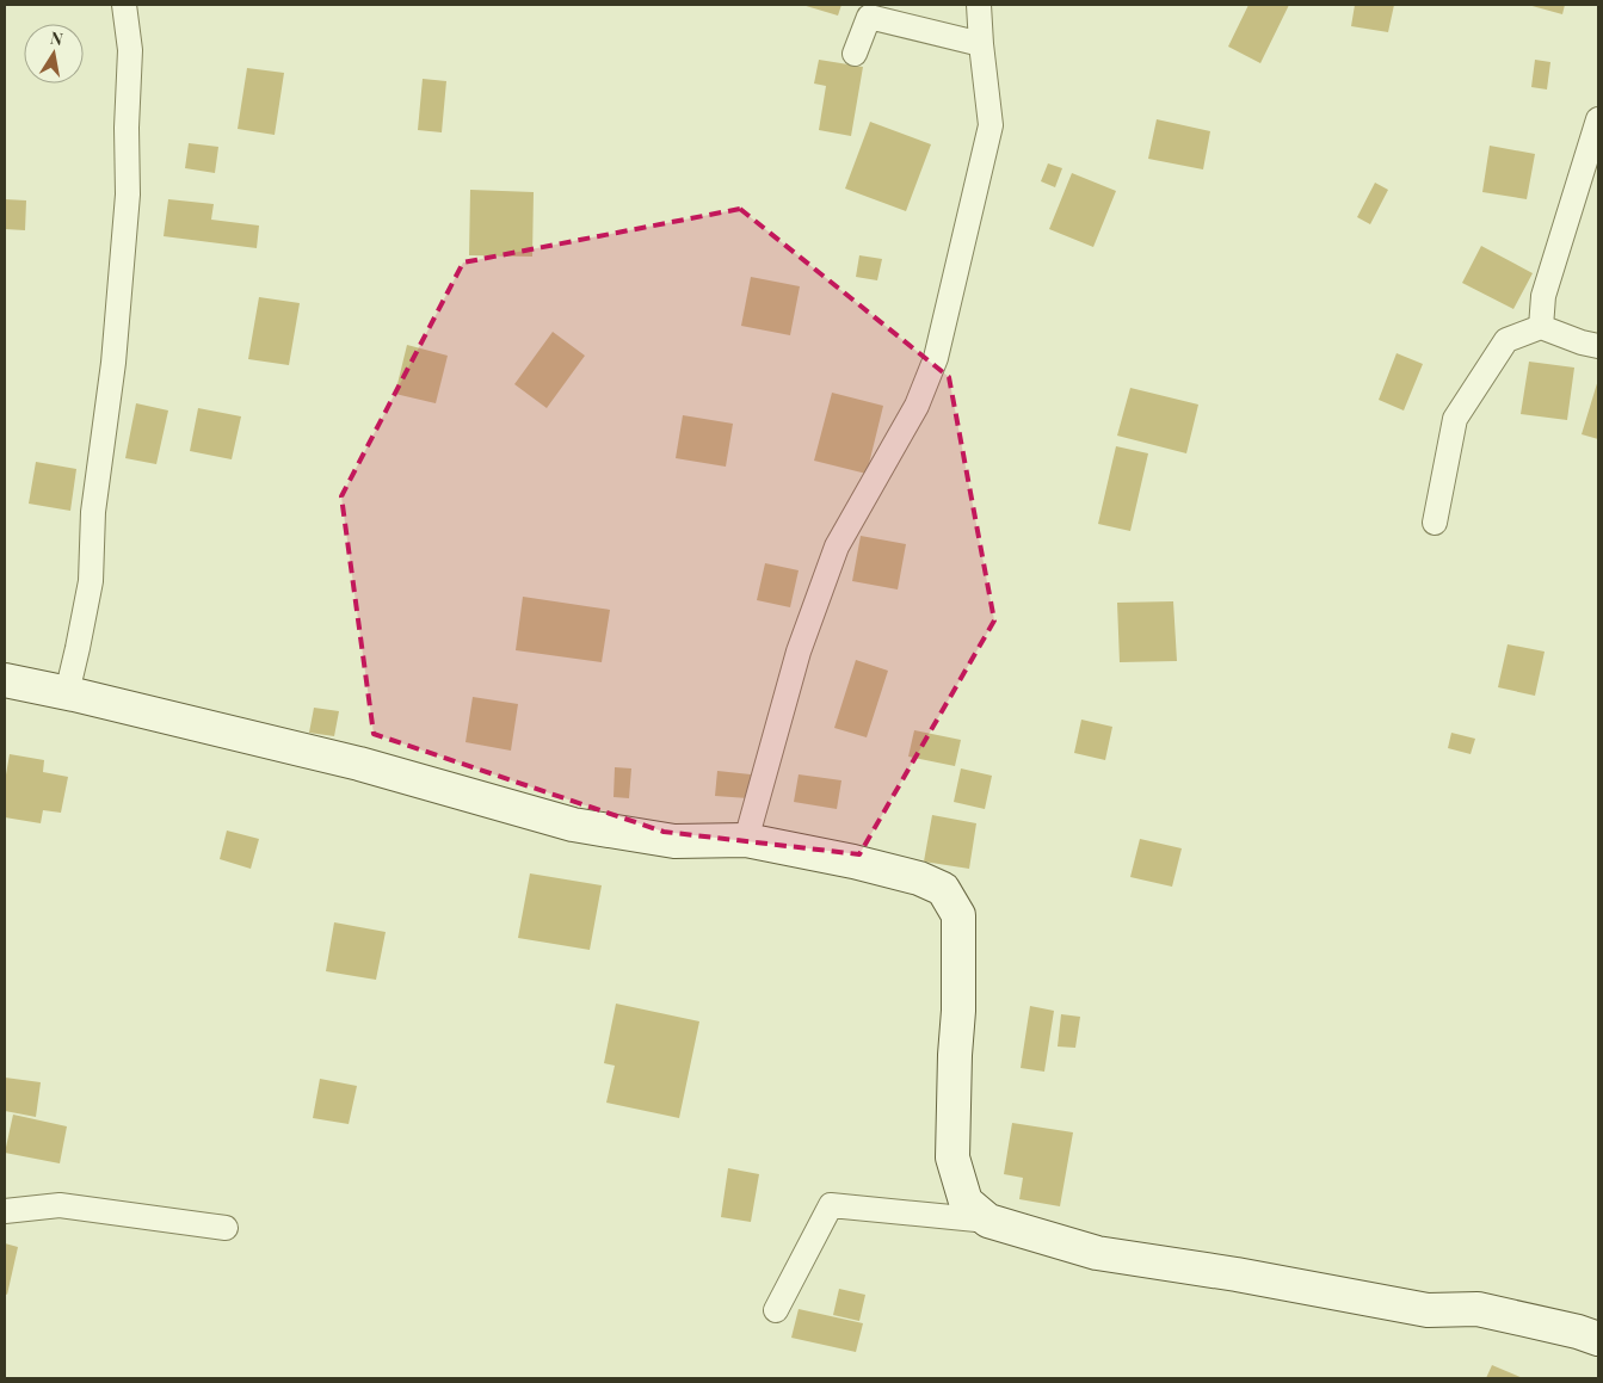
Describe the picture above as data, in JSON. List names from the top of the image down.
{
  "north": "top"
}
